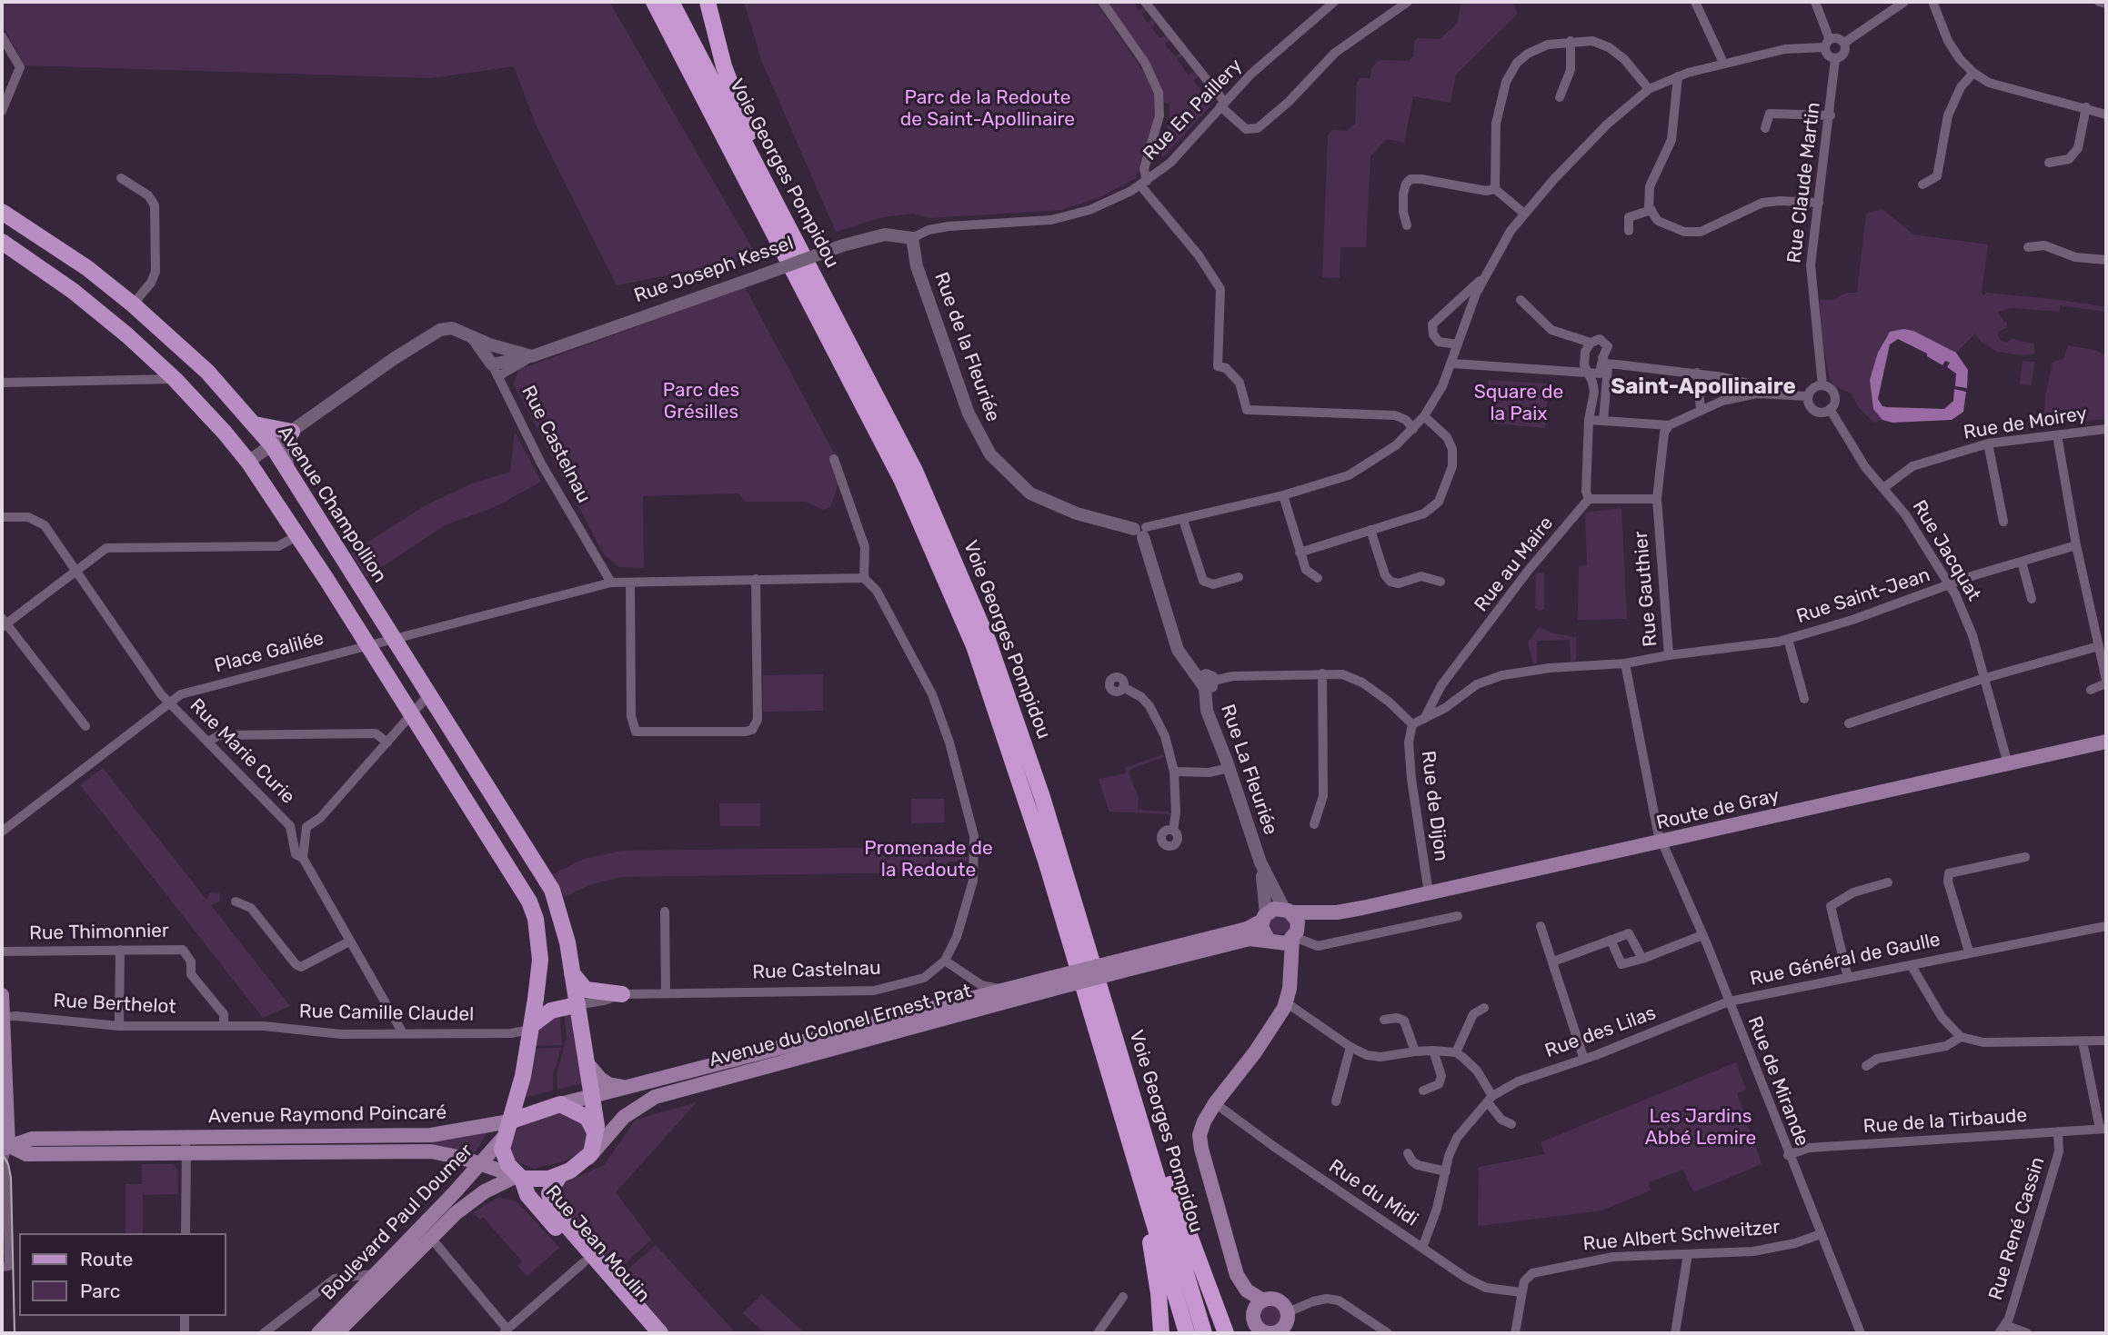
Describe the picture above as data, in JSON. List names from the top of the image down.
{
  "streets": {
    "highway": ["Voie Georges Pompidou"],
    "main road": [
      "Avenue Champollion",
      "Route de Gray",
      "Avenue du Colonel Ernest Prat",
      "Avenue Raymond Poincaré",
      "Boulevard Paul Doumer",
      "Rue Jean Moulin"
    ],
    "street": [
      "Rue En Paillery",
      "Rue Claude Martin",
      "Rue Joseph Kessel",
      "Rue de la Fleuriée",
      "Rue de Moirey",
      "Rue Castelnau",
      "Rue Jacquat",
      "Rue au Maire",
      "Rue Gauthier",
      "Rue Saint-Jean",
      "Place Galilée",
      "Rue Marie Curie",
      "Rue La Fleuriée",
      "Rue de Dijon",
      "Rue Thimonnier",
      "Rue Général de Gaulle",
      "Rue Berthelot",
      "Rue Camille Claudel",
      "Rue des Lilas",
      "Rue de Mirande",
      "Rue de la Tirbaude",
      "Rue du Midi",
      "Rue René Cassin",
      "Rue Albert Schweitzer"
    ]
  },
  "crossings": [
    ["Rue En Paillery", "Rue Joseph Kessel"],
    ["Rue En Paillery", "Rue de la Fleuriée"],
    ["Rue Claude Martin", "Rue Jacquat"],
    ["Rue Joseph Kessel", "Rue de la Fleuriée"],
    ["Rue Joseph Kessel", "Rue Castelnau"],
    ["Rue de Moirey", "Rue Jacquat"],
    ["Rue Castelnau", "Avenue Champollion"],
    ["Rue Castelnau", "Place Galilée"],
    ["Avenue Champollion", "Place Galilée"],
    ["Avenue Champollion", "Rue Camille Claudel"],
    ["Avenue Champollion", "Avenue du Colonel Ernest Prat"],
    ["Avenue Champollion", "Avenue Raymond Poincaré"],
    ["Avenue Champollion", "Boulevard Paul Doumer"],
    ["Avenue Champollion", "Rue Jean Moulin"],
    ["Rue Jacquat", "Rue Saint-Jean"],
    ["Rue Jacquat", "Route de Gray"],
    ["Rue Gauthier", "Rue Saint-Jean"],
    ["Rue Gauthier", "Route de Gray"],
    ["Rue Gauthier", "Rue de Mirande"],
    ["Place Galilée", "Rue Marie Curie"],
    ["Rue La Fleuriée", "Route de Gray"],
    ["Rue de Dijon", "Route de Gray"],
    ["Route de Gray", "Rue de Mirande"],
    ["Rue Thimonnier", "Rue Berthelot"],
    ["Rue Thimonnier", "Rue Camille Claudel"],
    ["Rue Général de Gaulle", "Rue des Lilas"],
    ["Rue Général de Gaulle", "Rue de Mirande"],
    ["Rue Berthelot", "Rue Camille Claudel"],
    ["Avenue du Colonel Ernest Prat", "Avenue Raymond Poincaré"],
    ["Avenue du Colonel Ernest Prat", "Boulevard Paul Doumer"],
    ["Avenue du Colonel Ernest Prat", "Rue Jean Moulin"],
    ["Rue des Lilas", "Rue de Mirande"],
    ["Rue des Lilas", "Rue du Midi"],
    ["Rue de Mirande", "Rue de la Tirbaude"],
    ["Rue de Mirande", "Rue Albert Schweitzer"],
    ["Avenue Raymond Poincaré", "Boulevard Paul Doumer"],
    ["Avenue Raymond Poincaré", "Rue Jean Moulin"],
    ["Rue de la Tirbaude", "Rue René Cassin"],
    ["Rue du Midi", "Rue Albert Schweitzer"],
    ["Boulevard Paul Doumer", "Rue Jean Moulin"]
  ],
  "districts": ["Saint-Apollinaire"],
  "parks": [
    "Parc de la Redoute de Saint-Apollinaire",
    "Parc des Grésilles",
    "Square de la Paix",
    "Promenade de la Redoute",
    "Les Jardins Abbé Lemire"
  ],
  "legend": ["Route", "Parc"]
}
